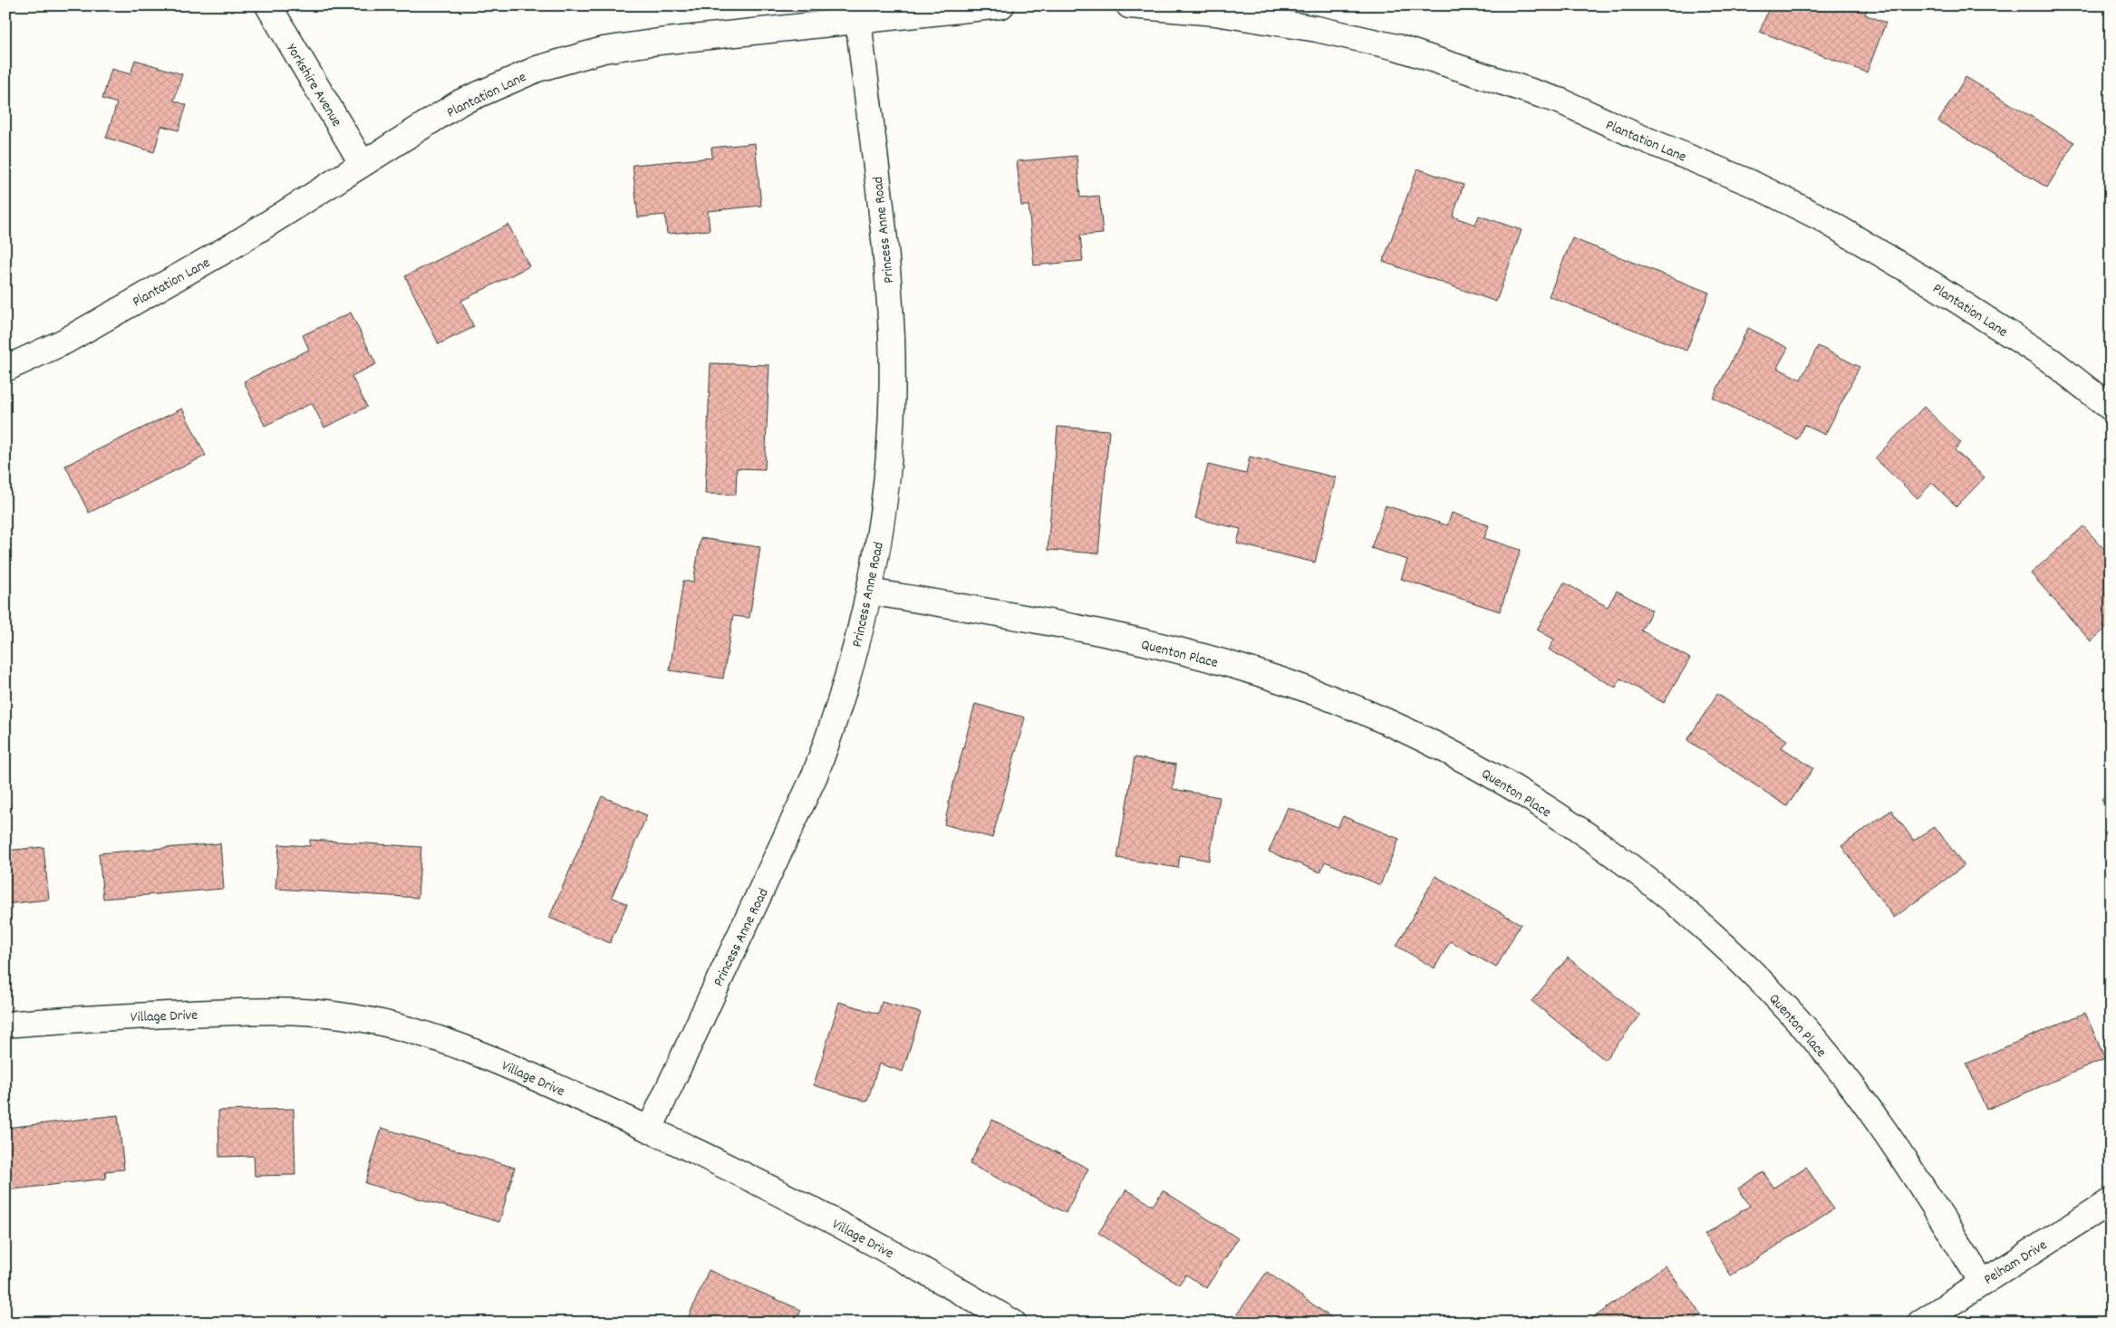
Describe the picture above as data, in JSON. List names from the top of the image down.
{
  "streets": {
    "street": [
      "Yorkshire Avenue",
      "Plantation Lane",
      "Princess Anne Road",
      "Quenton Place",
      "Village Drive",
      "Pelham Drive"
    ]
  },
  "crossings": [
    ["Yorkshire Avenue", "Plantation Lane"],
    ["Plantation Lane", "Princess Anne Road"],
    ["Princess Anne Road", "Quenton Place"],
    ["Princess Anne Road", "Village Drive"],
    ["Quenton Place", "Pelham Drive"]
  ]
}
